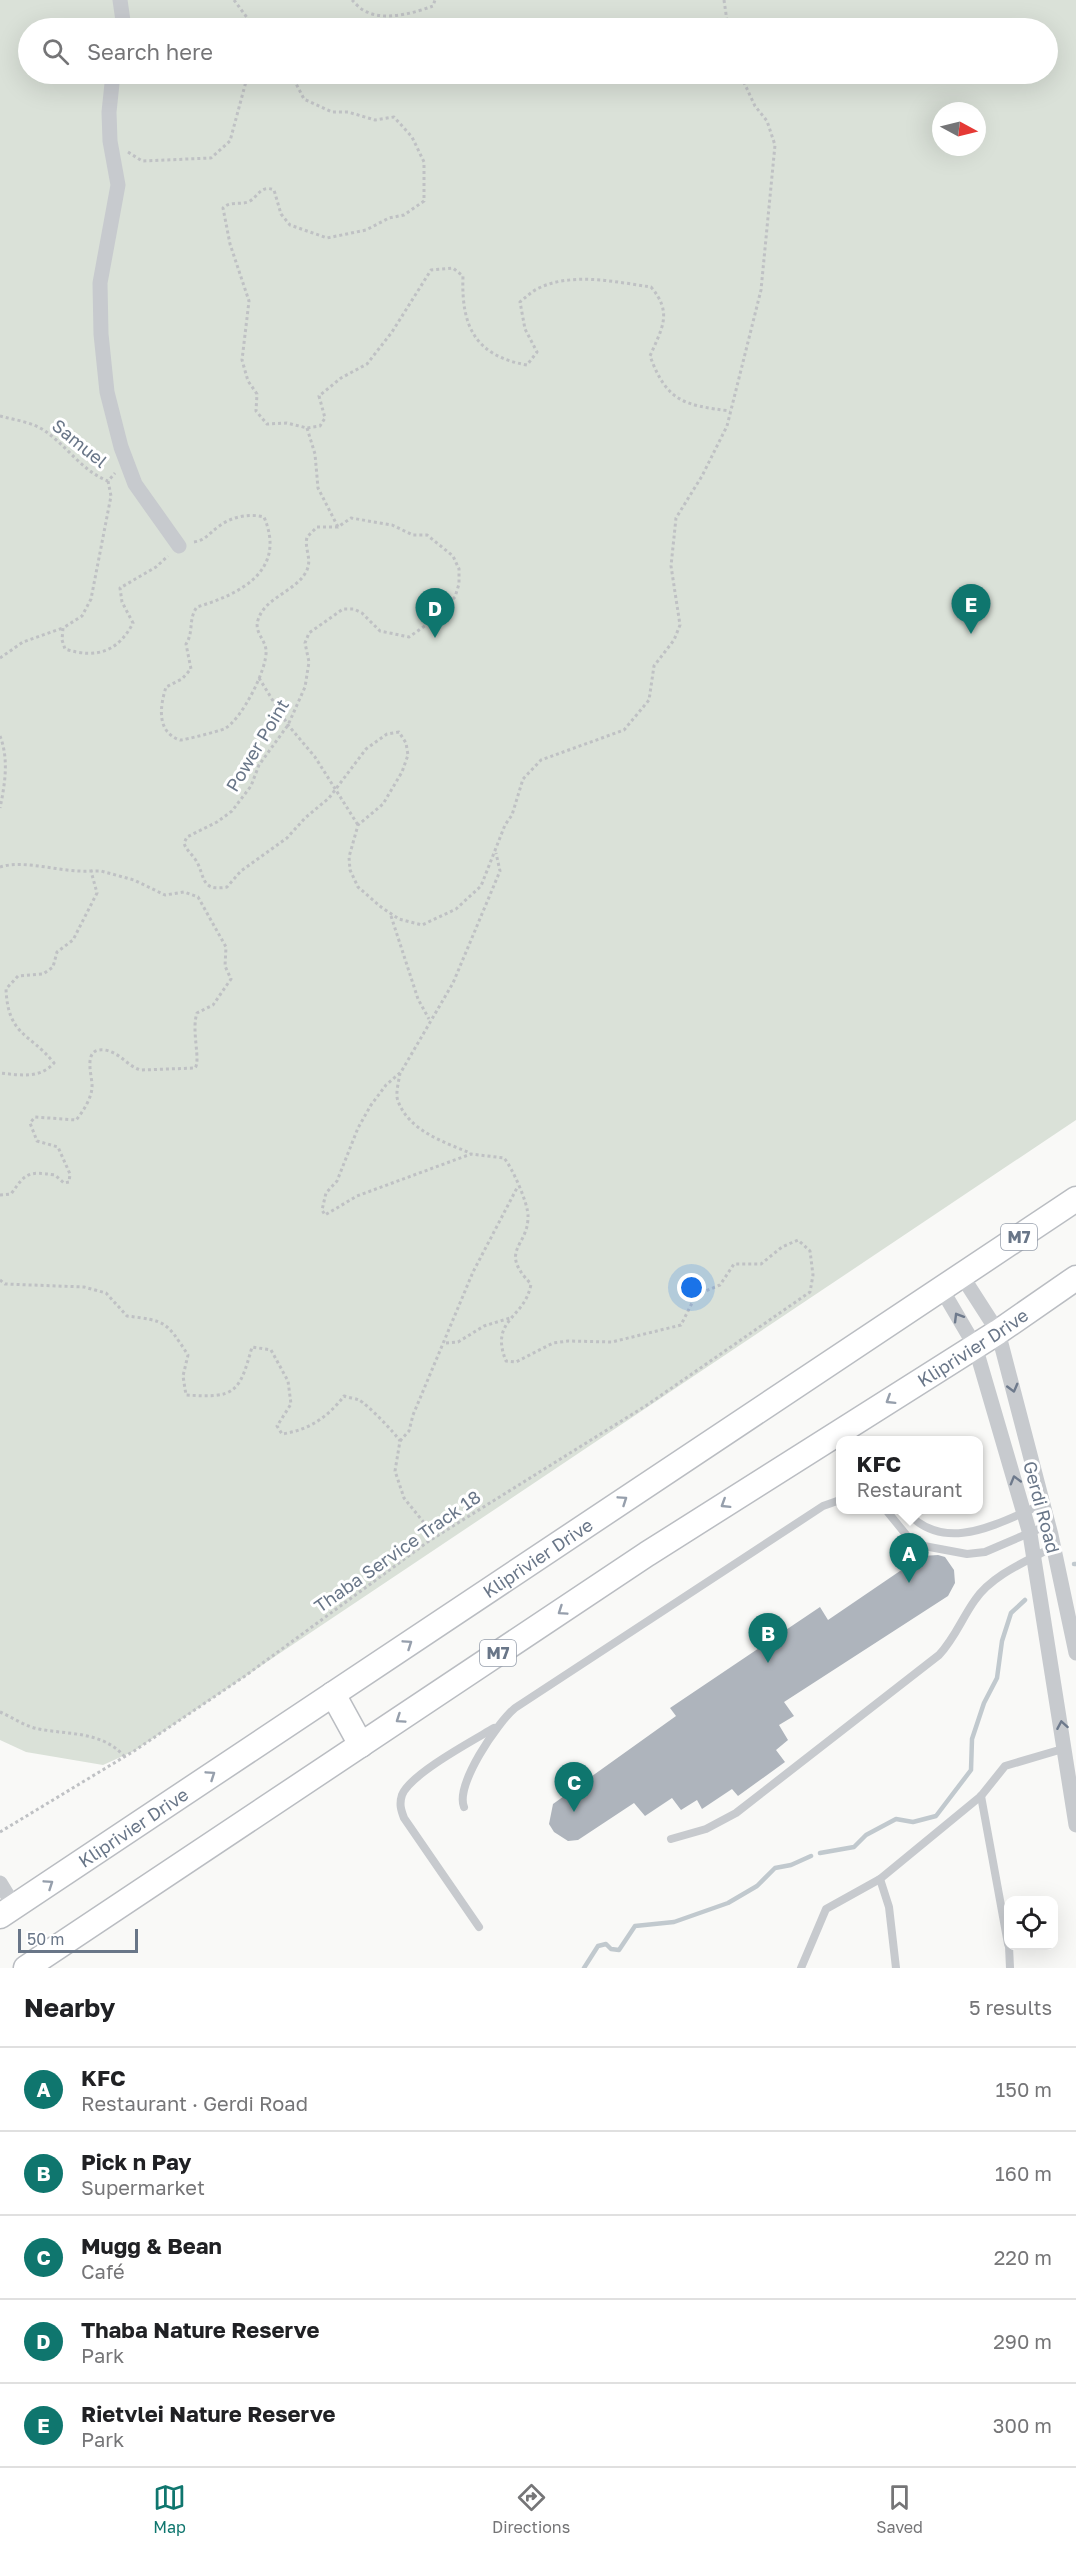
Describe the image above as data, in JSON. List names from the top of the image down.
{
  "streets": {
    "main road": ["M7", "Kliprivier Drive"],
    "street": ["Gerdi Road"],
    "path": ["Samuel", "Power Point", "Thaba Service Track 18"]
  },
  "crossings": [
    ["Kliprivier Drive", "Gerdi Road"]
  ],
  "scale_bar": "50 m",
  "north": "right",
  "page": {
    "search": "Search here",
    "pins": [
      "E",
      "D",
      "A",
      "B",
      "C"
    ],
    "popup": ["KFC", "Restaurant"],
    "scale": "50 m",
    "heading": ["Nearby", "5 results"],
    "list": [
      {
        "mark": "A",
        "name": "KFC",
        "note": "Restaurant · Gerdi Road",
        "value": "150 m"
      },
      {
        "mark": "B",
        "name": "Pick n Pay",
        "note": "Supermarket",
        "value": "160 m"
      },
      {
        "mark": "C",
        "name": "Mugg & Bean",
        "note": "Café",
        "value": "220 m"
      },
      {
        "mark": "D",
        "name": "Thaba Nature Reserve",
        "note": "Park",
        "value": "290 m"
      },
      {
        "mark": "E",
        "name": "Rietvlei Nature Reserve",
        "note": "Park",
        "value": "300 m"
      }
    ],
    "nav": ["Map", "Directions", "Saved"]
  }
}
